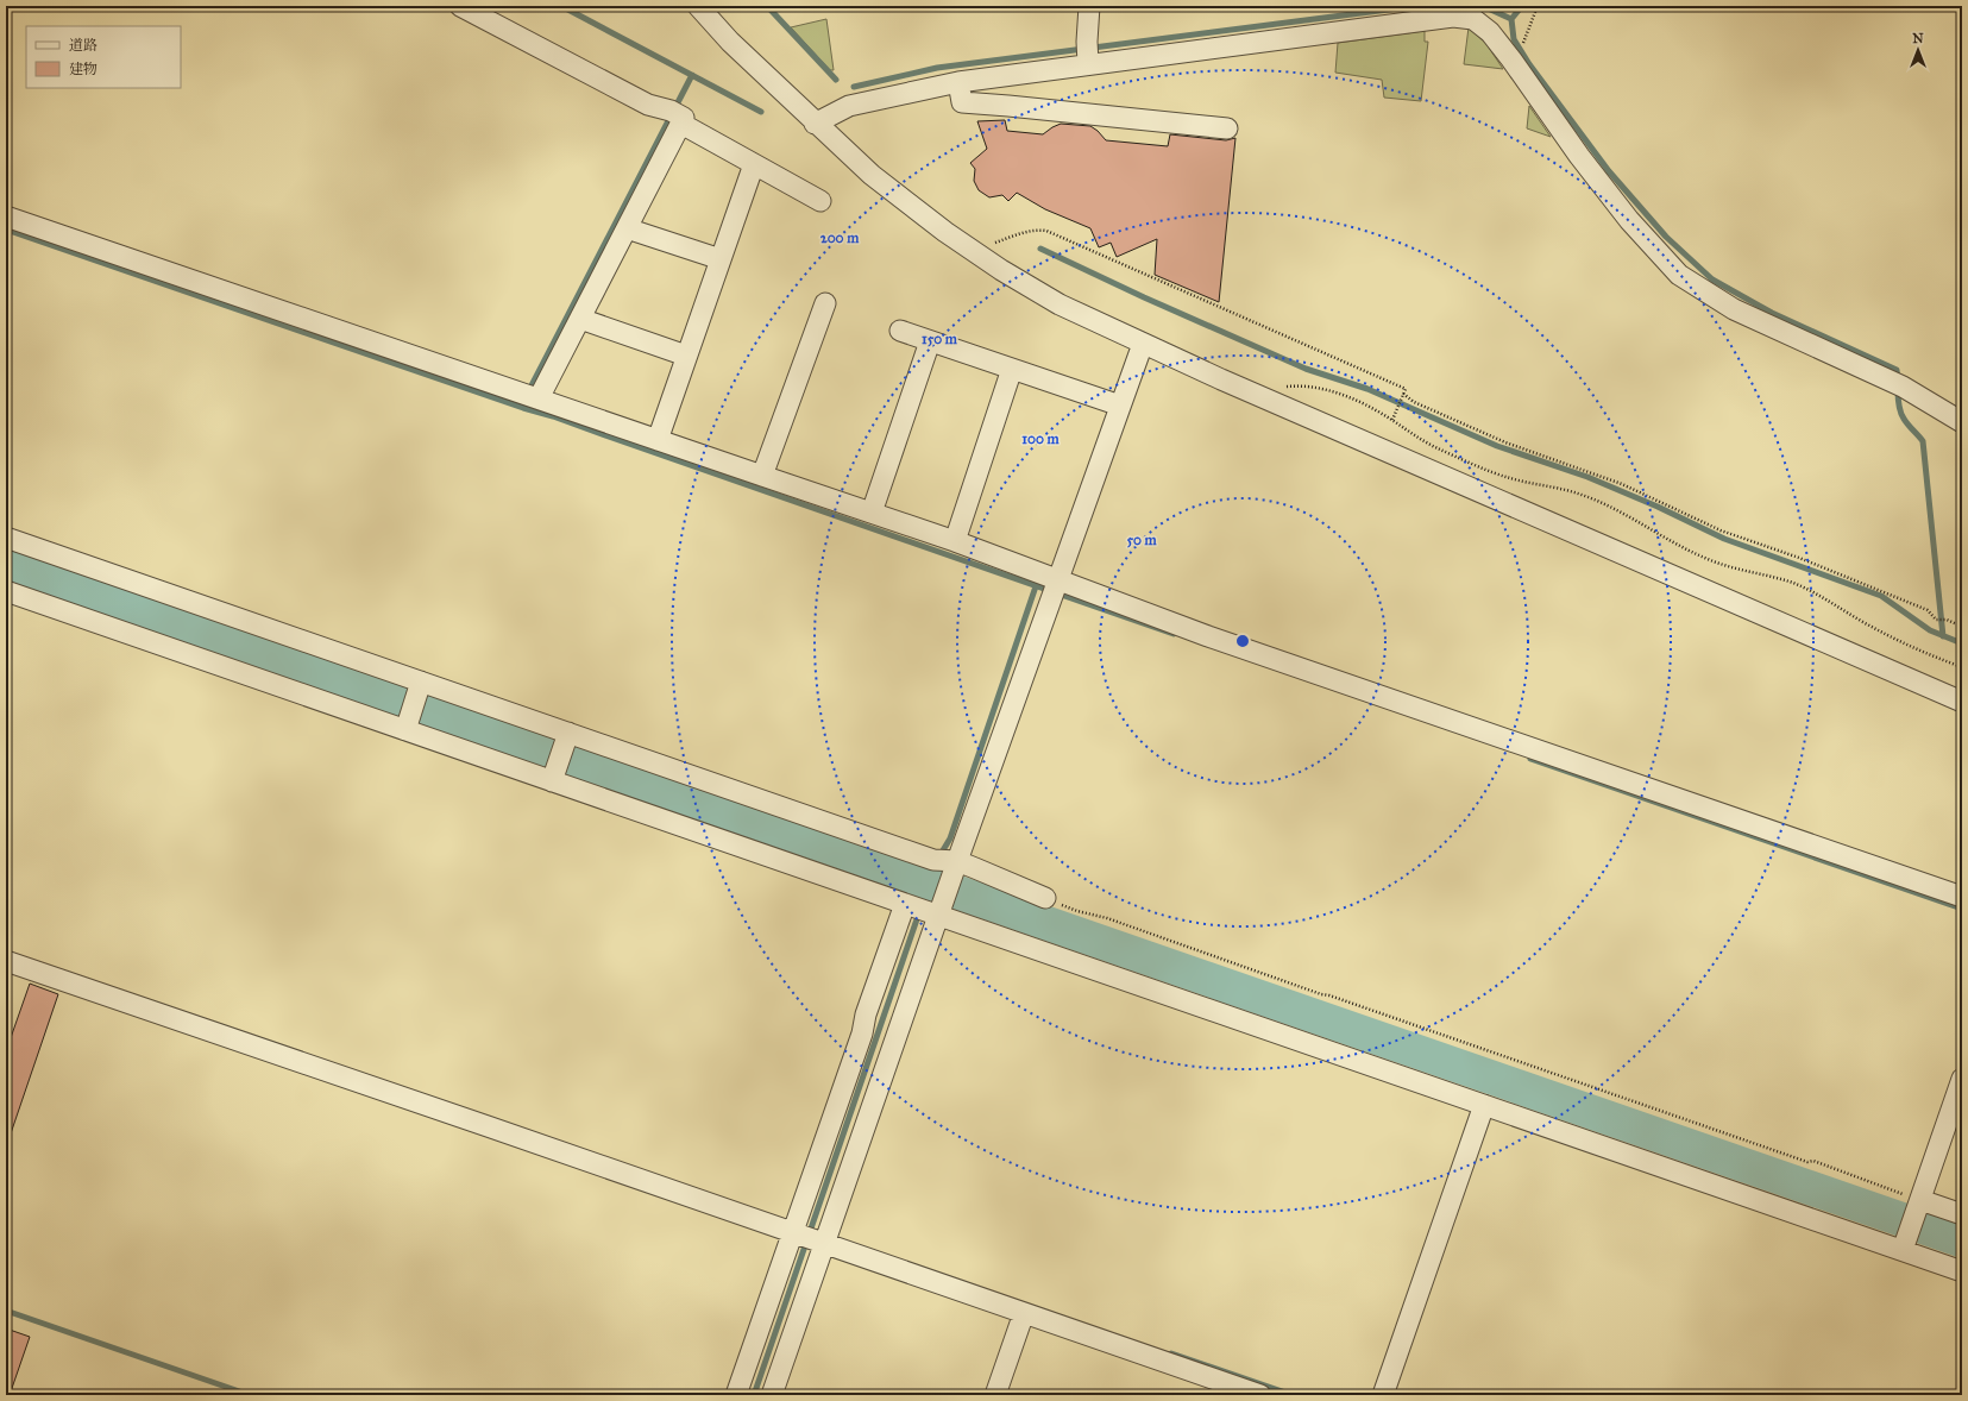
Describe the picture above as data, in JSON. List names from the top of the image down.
{
  "legend": ["道路", "建物"],
  "north": "top",
  "rings": [
    "200 m",
    "150 m",
    "100 m",
    "50 m"
  ]
}
